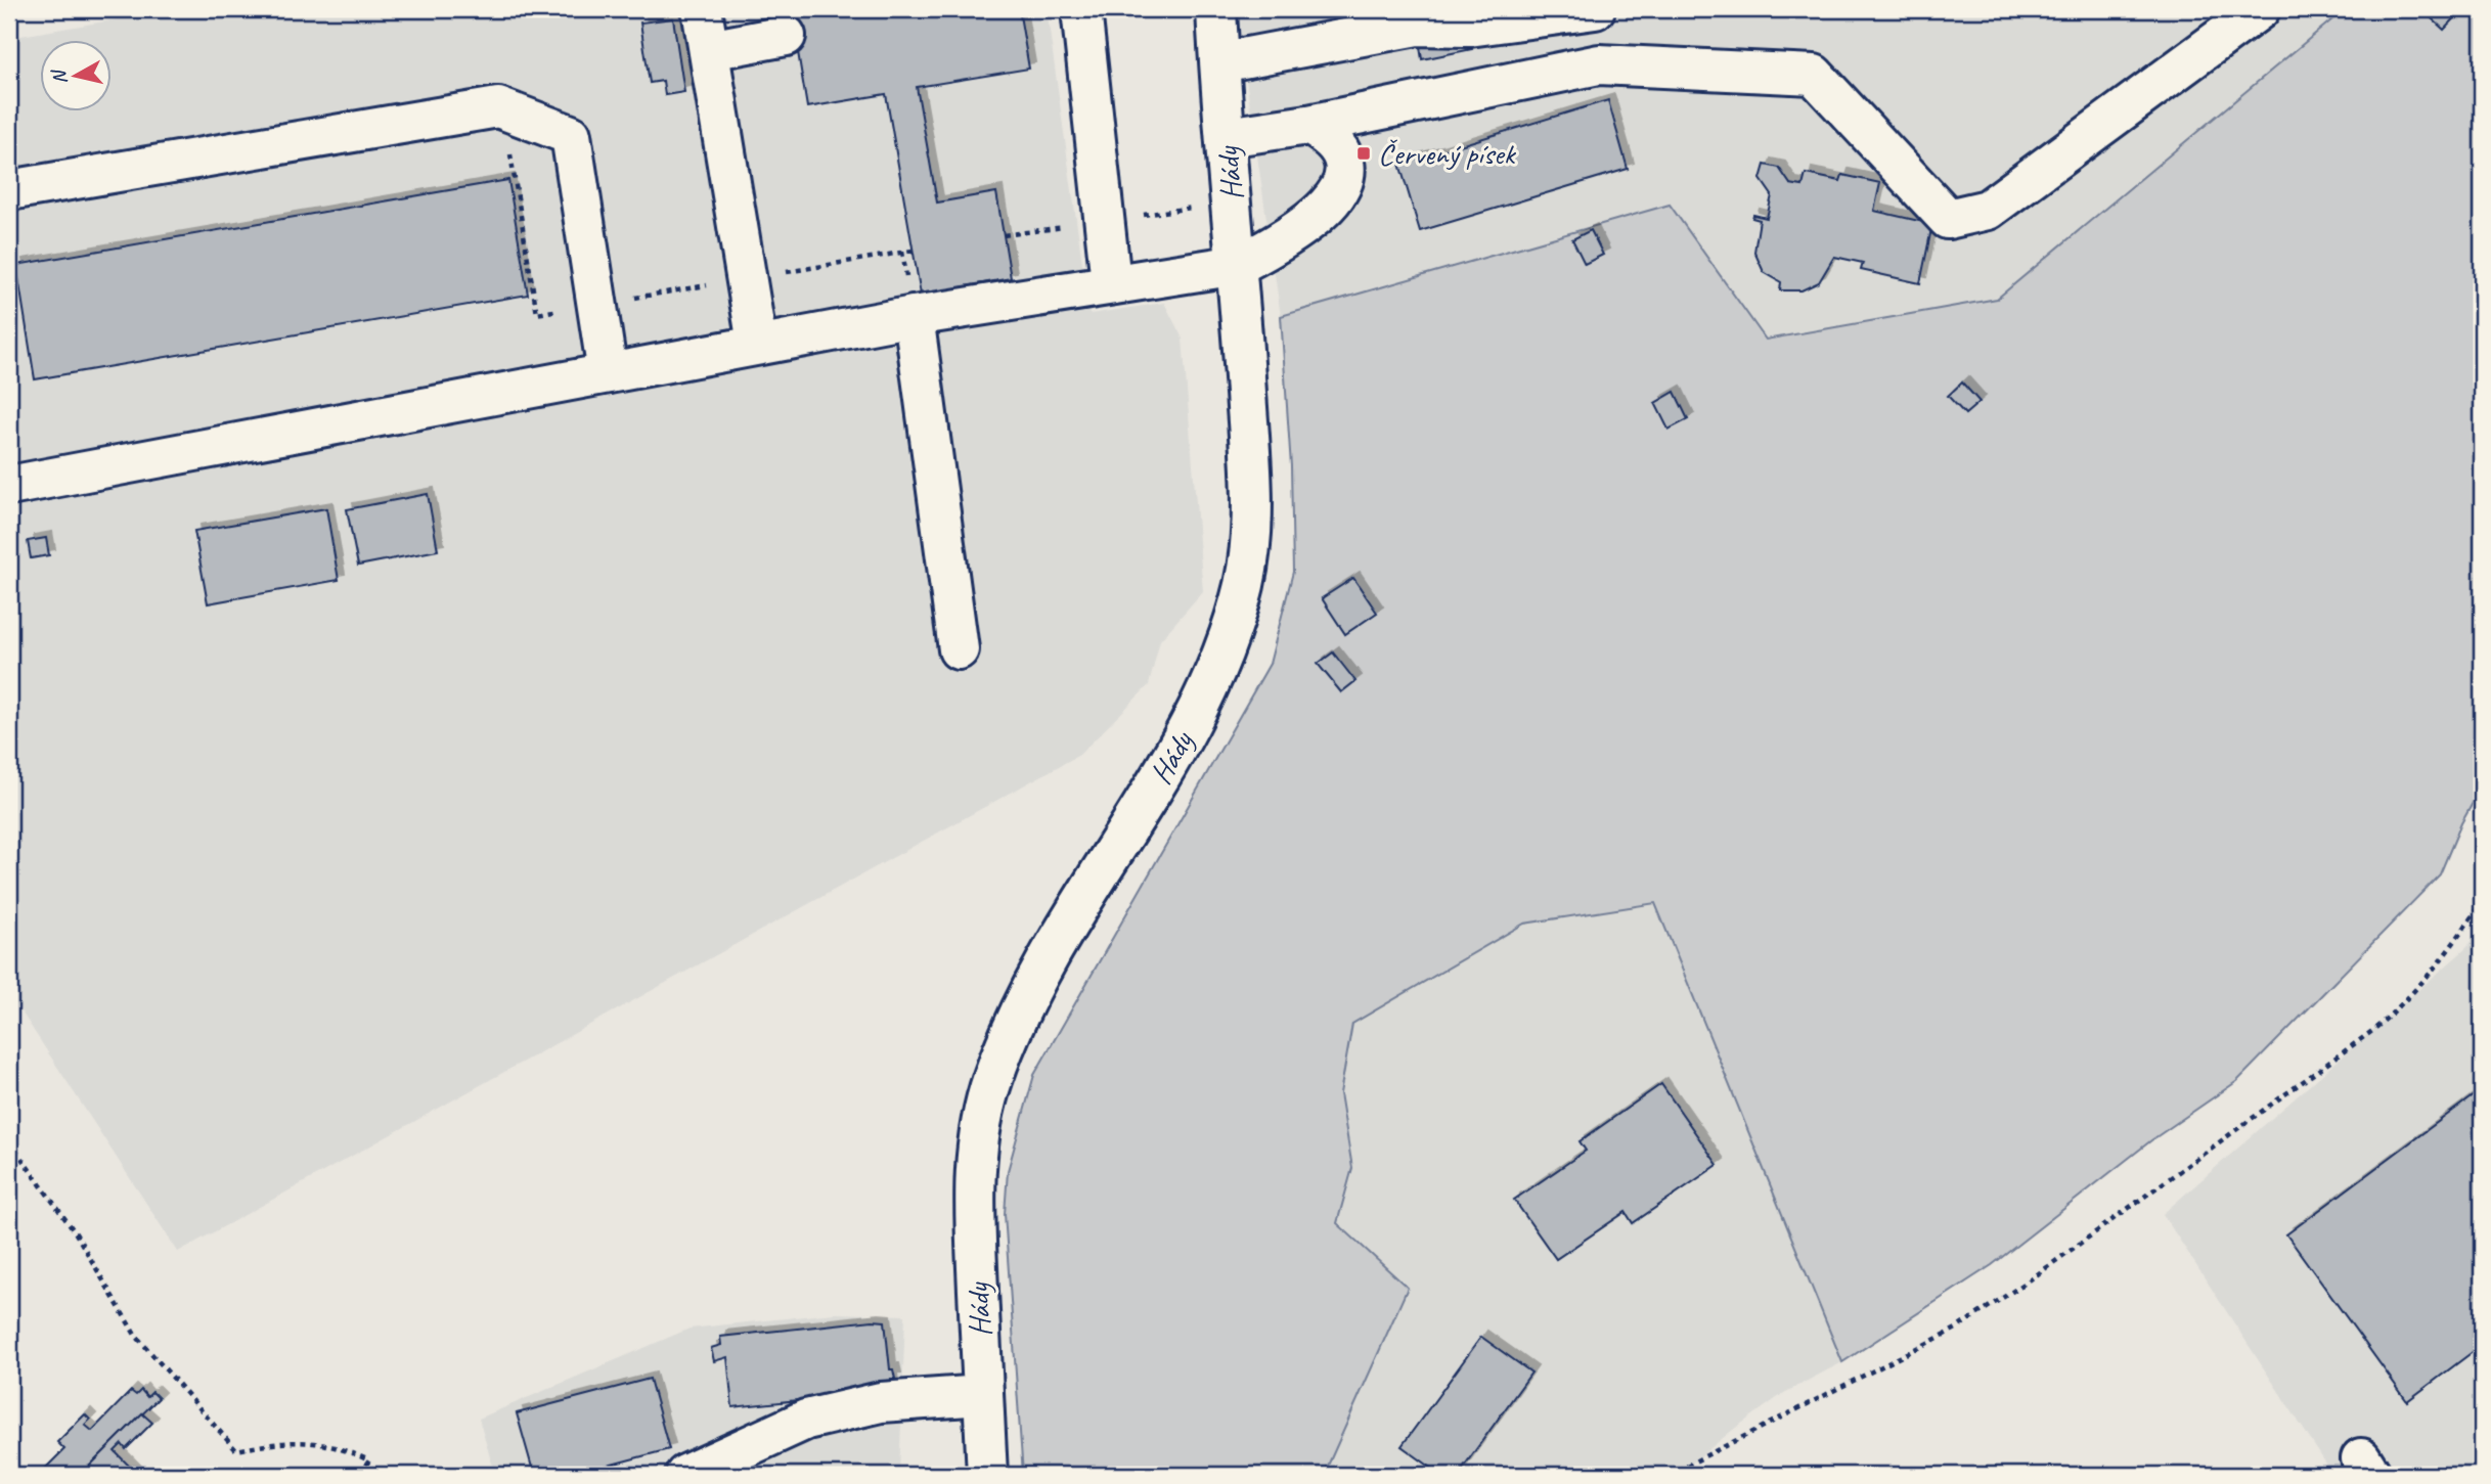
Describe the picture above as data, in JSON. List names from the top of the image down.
{
  "streets": {
    "street": ["Hády"]
  },
  "places": {
    "transit": ["Červený písek"]
  },
  "north": "left"
}
